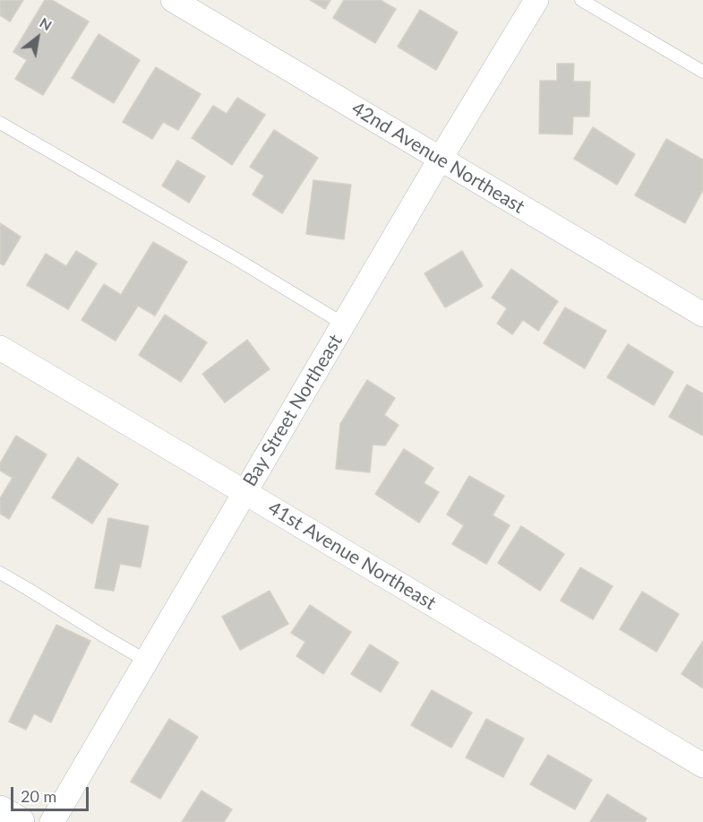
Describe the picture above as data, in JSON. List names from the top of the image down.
{
  "streets": {
    "street": ["42nd Avenue Northeast", "Bay Street Northeast", "41st Avenue Northeast"]
  },
  "crossings": [
    ["42nd Avenue Northeast", "Bay Street Northeast"],
    ["Bay Street Northeast", "41st Avenue Northeast"]
  ],
  "scale_bar": "20 m",
  "north": "top right"
}
